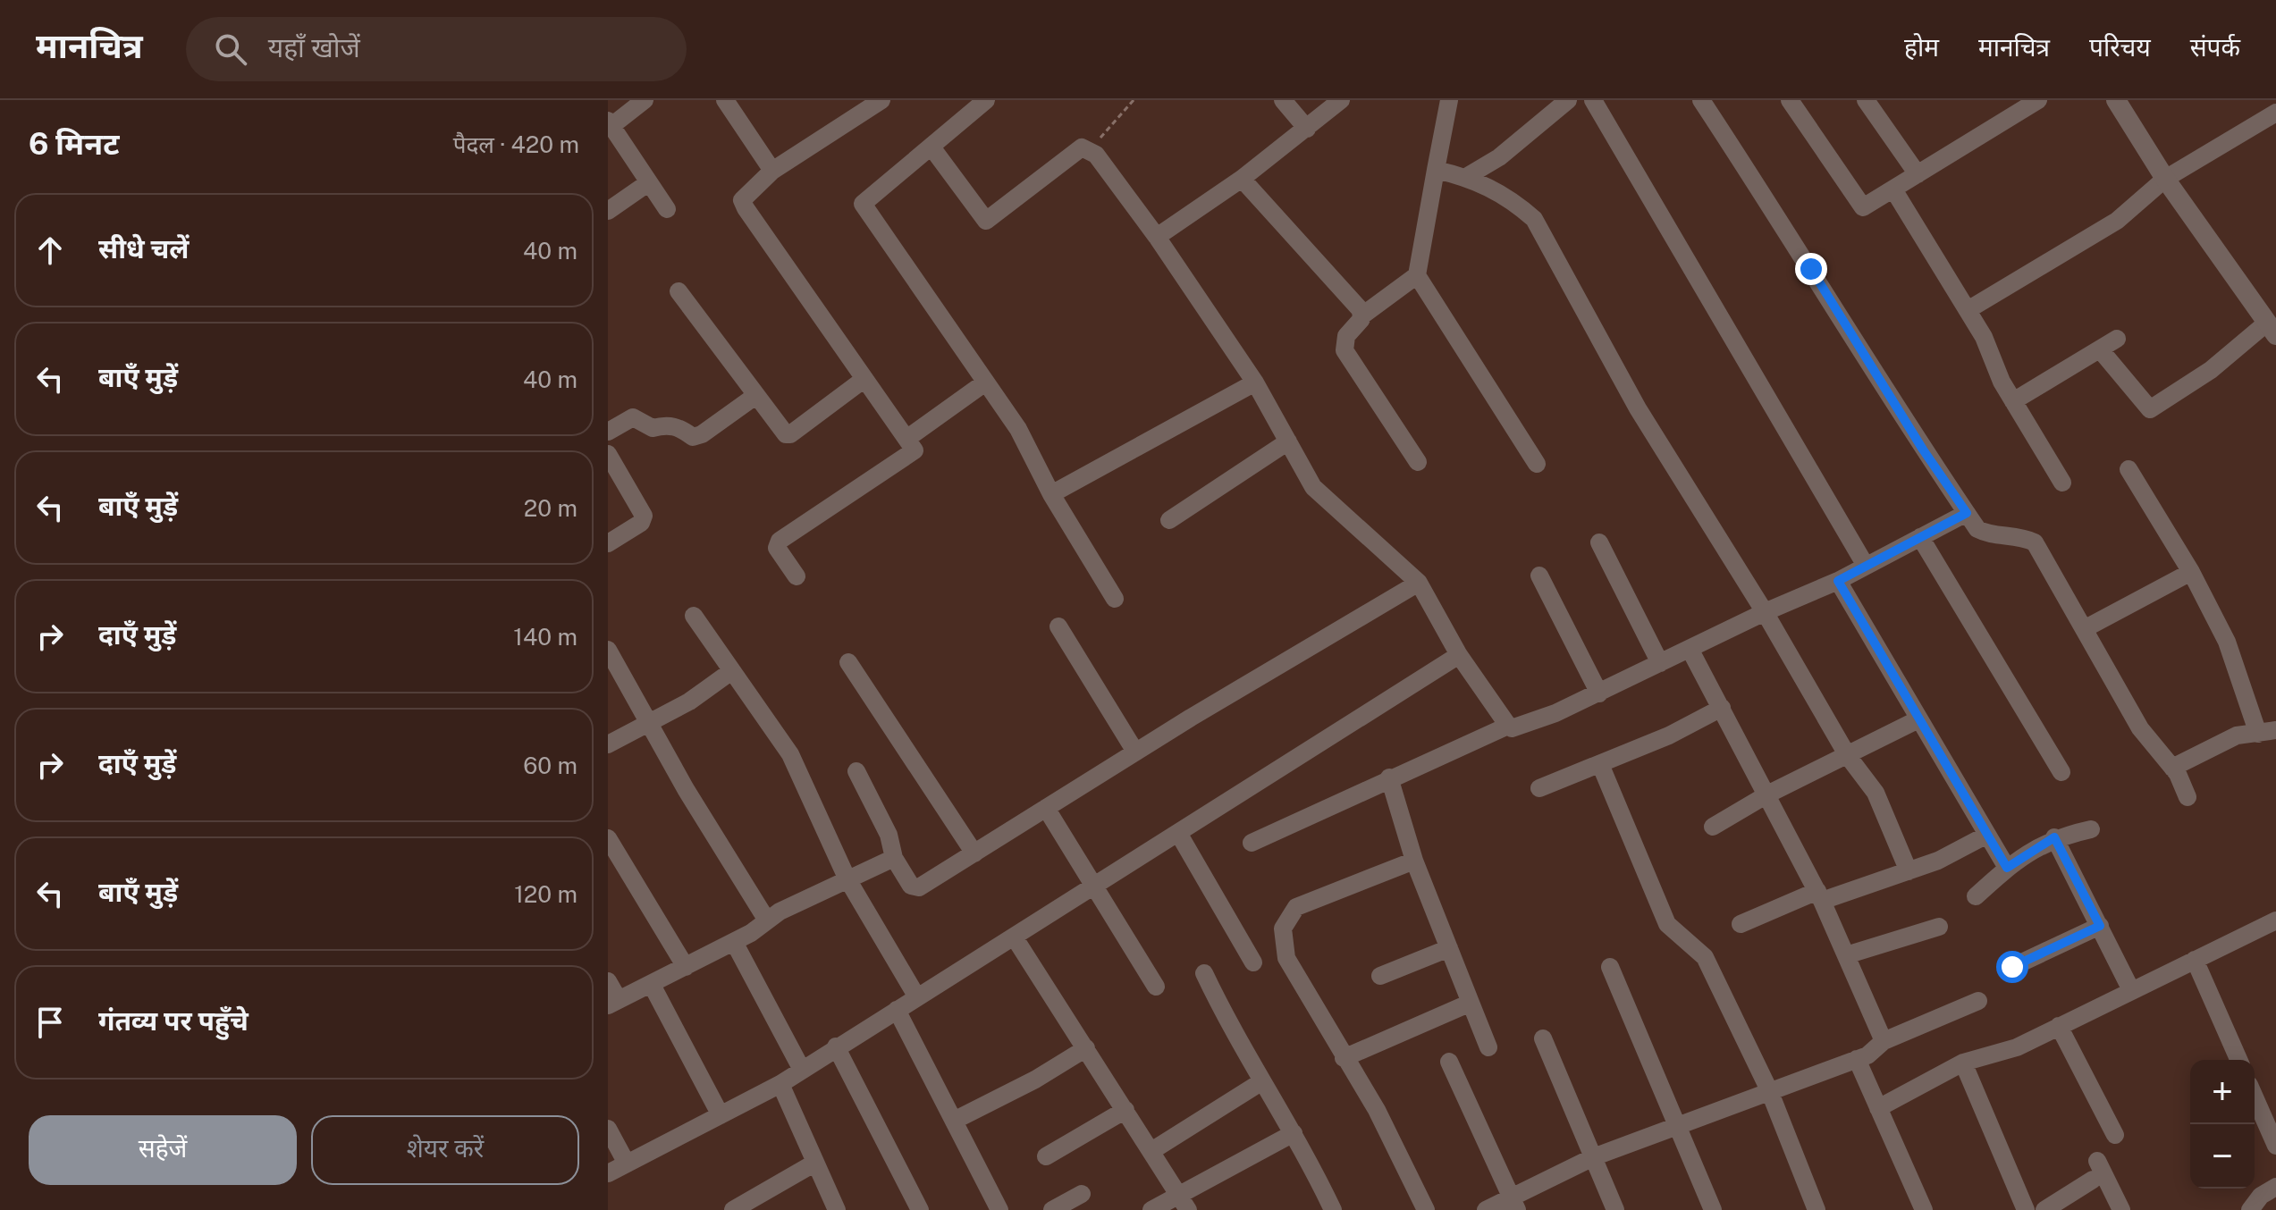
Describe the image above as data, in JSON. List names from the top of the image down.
{
  "page": {
    "header": "मानचित्र",
    "search": "यहाँ खोजें",
    "nav": [
      "होम",
      "मानचित्र",
      "परिचय",
      "संपर्क"
    ],
    "heading": ["6 मिनट", "पैदल · 420 m"],
    "list": [
      ["सीधे चलें", "40 m"],
      ["बाएँ मुड़ें", "40 m"],
      ["बाएँ मुड़ें", "20 m"],
      ["दाएँ मुड़ें", "140 m"],
      ["दाएँ मुड़ें", "60 m"],
      ["बाएँ मुड़ें", "120 m"],
      "गंतव्य पर पहुँचे"
    ],
    "map_buttons": ["+", "−"],
    "buttons": ["सहेजें", "शेयर करें"]
  }
}
